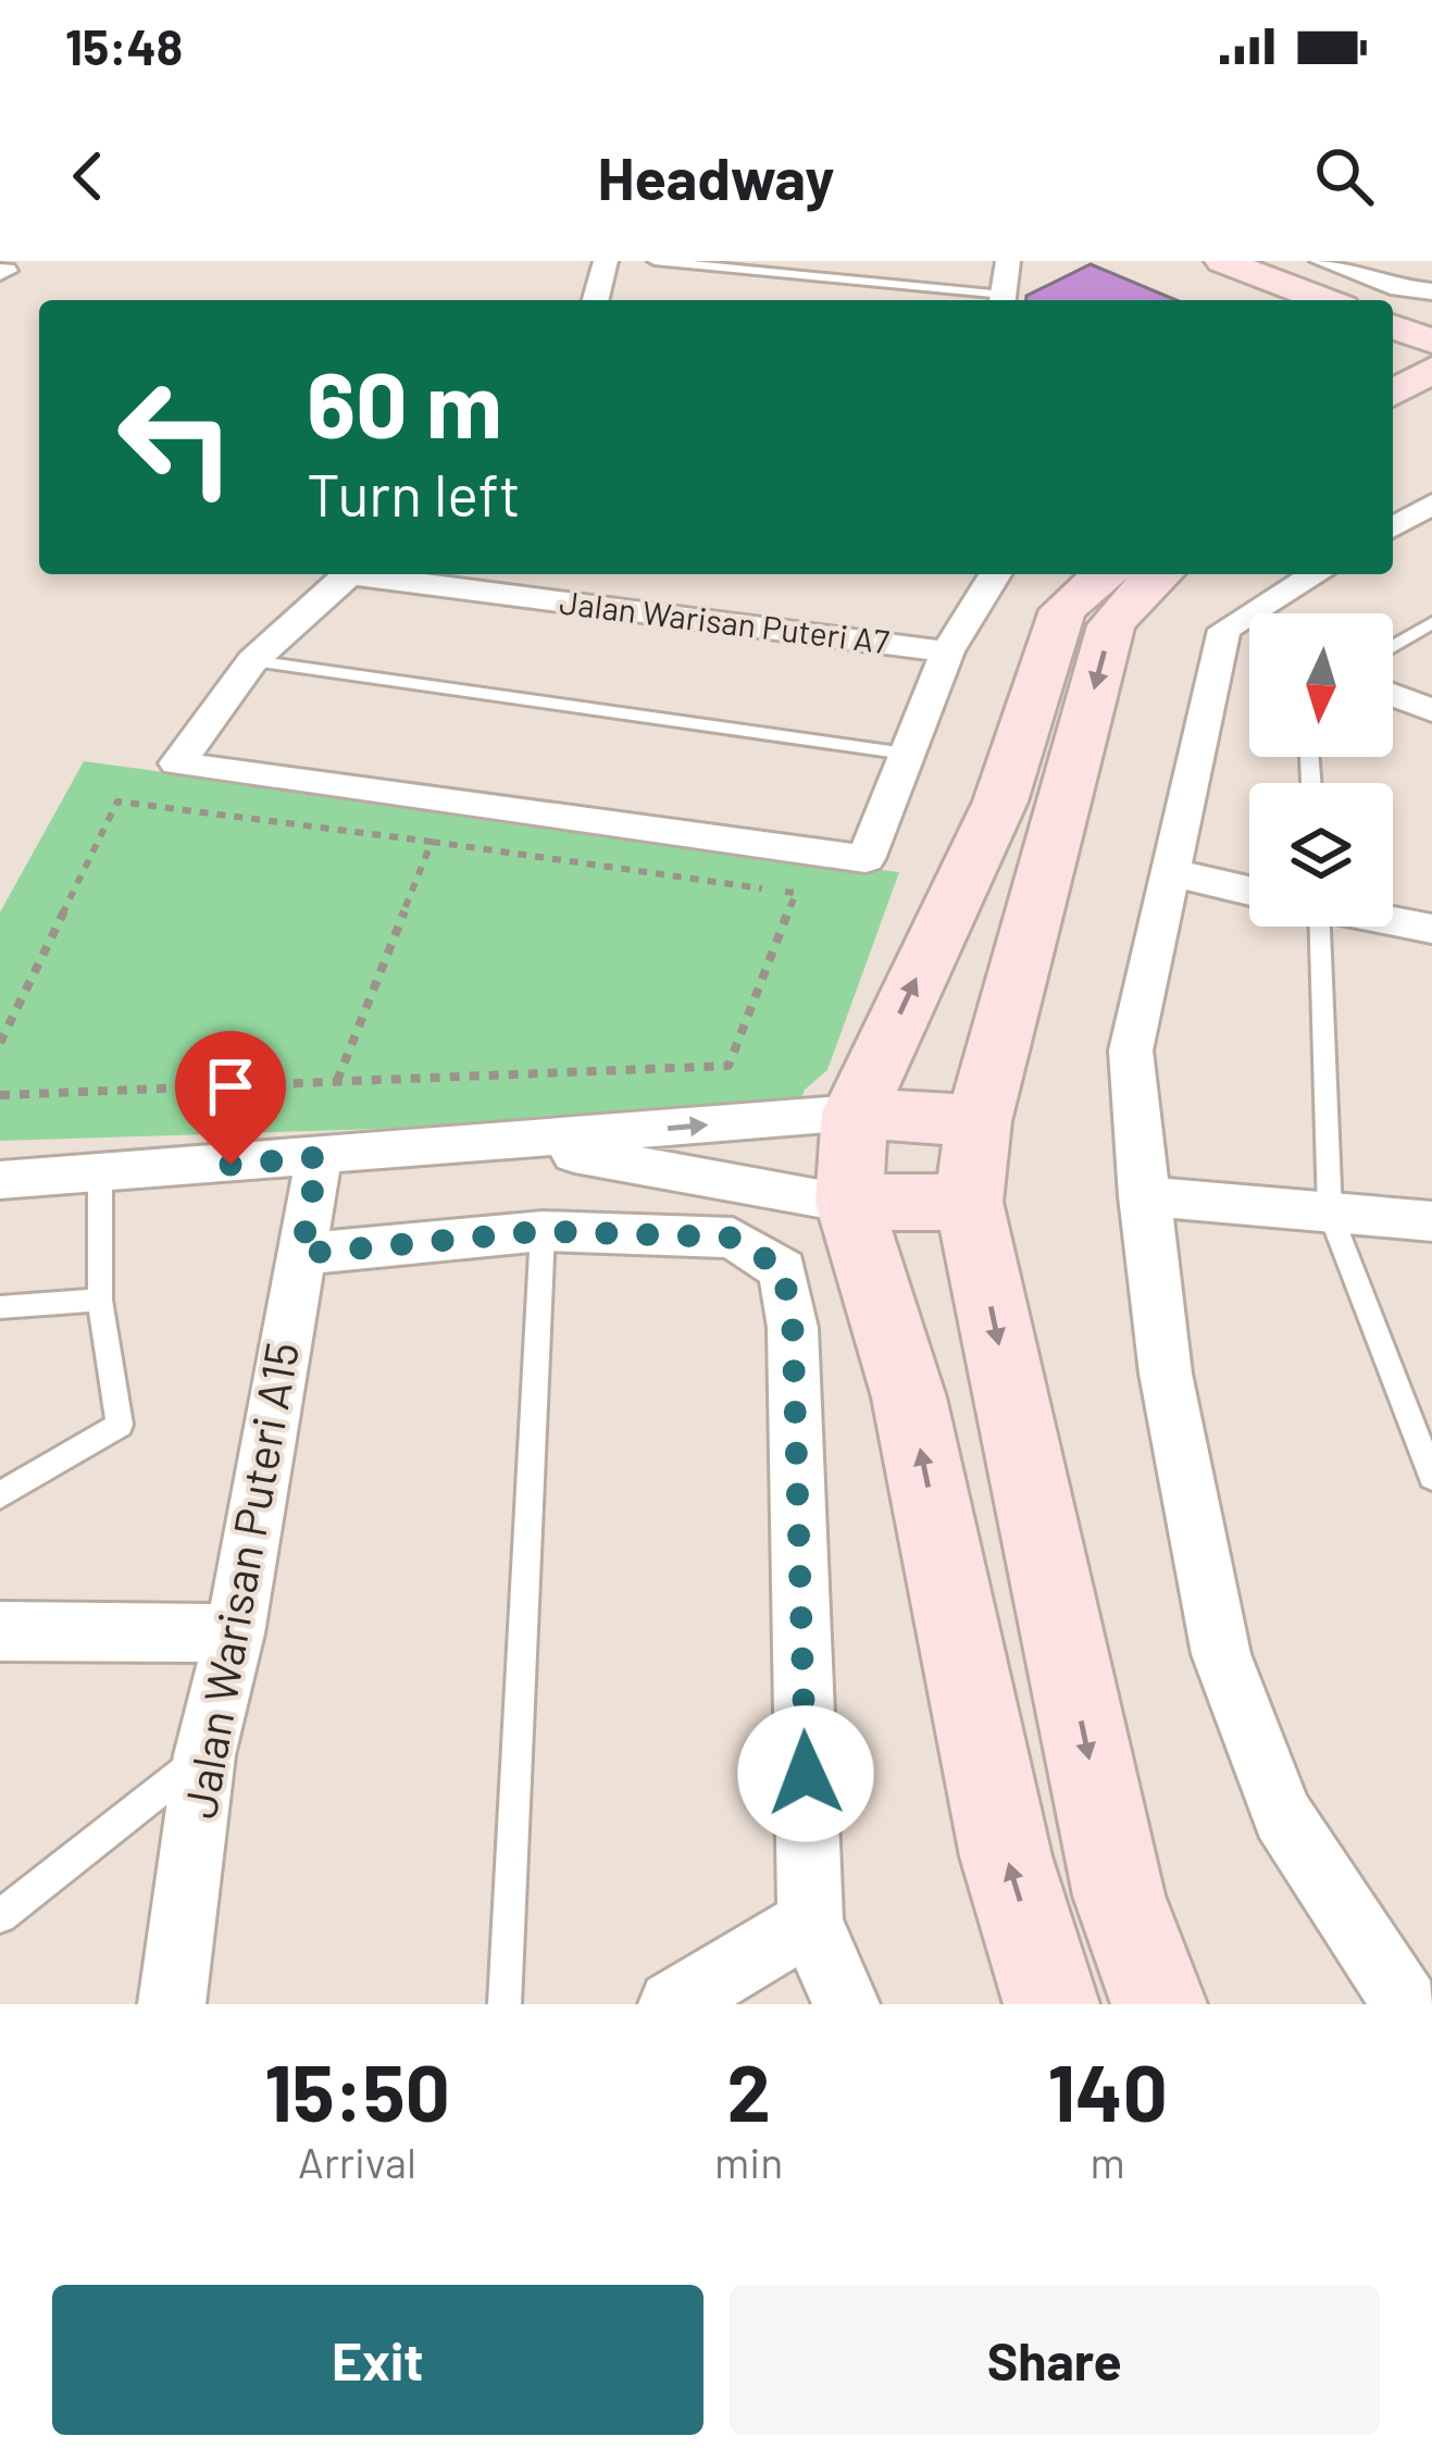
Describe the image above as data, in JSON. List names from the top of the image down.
{
  "streets": {
    "street": ["Jalan Warisan Puteri A7", "Jalan Warisan Puteri A15"]
  },
  "north": "bottom",
  "page": {
    "status": "15:48",
    "header": "Headway",
    "turn": ["60 m", "Turn left"],
    "eta": [
      "15:50",
      "Arrival",
      "2",
      "min",
      "140",
      "m"
    ],
    "buttons": ["Exit", "Share"]
  }
}
